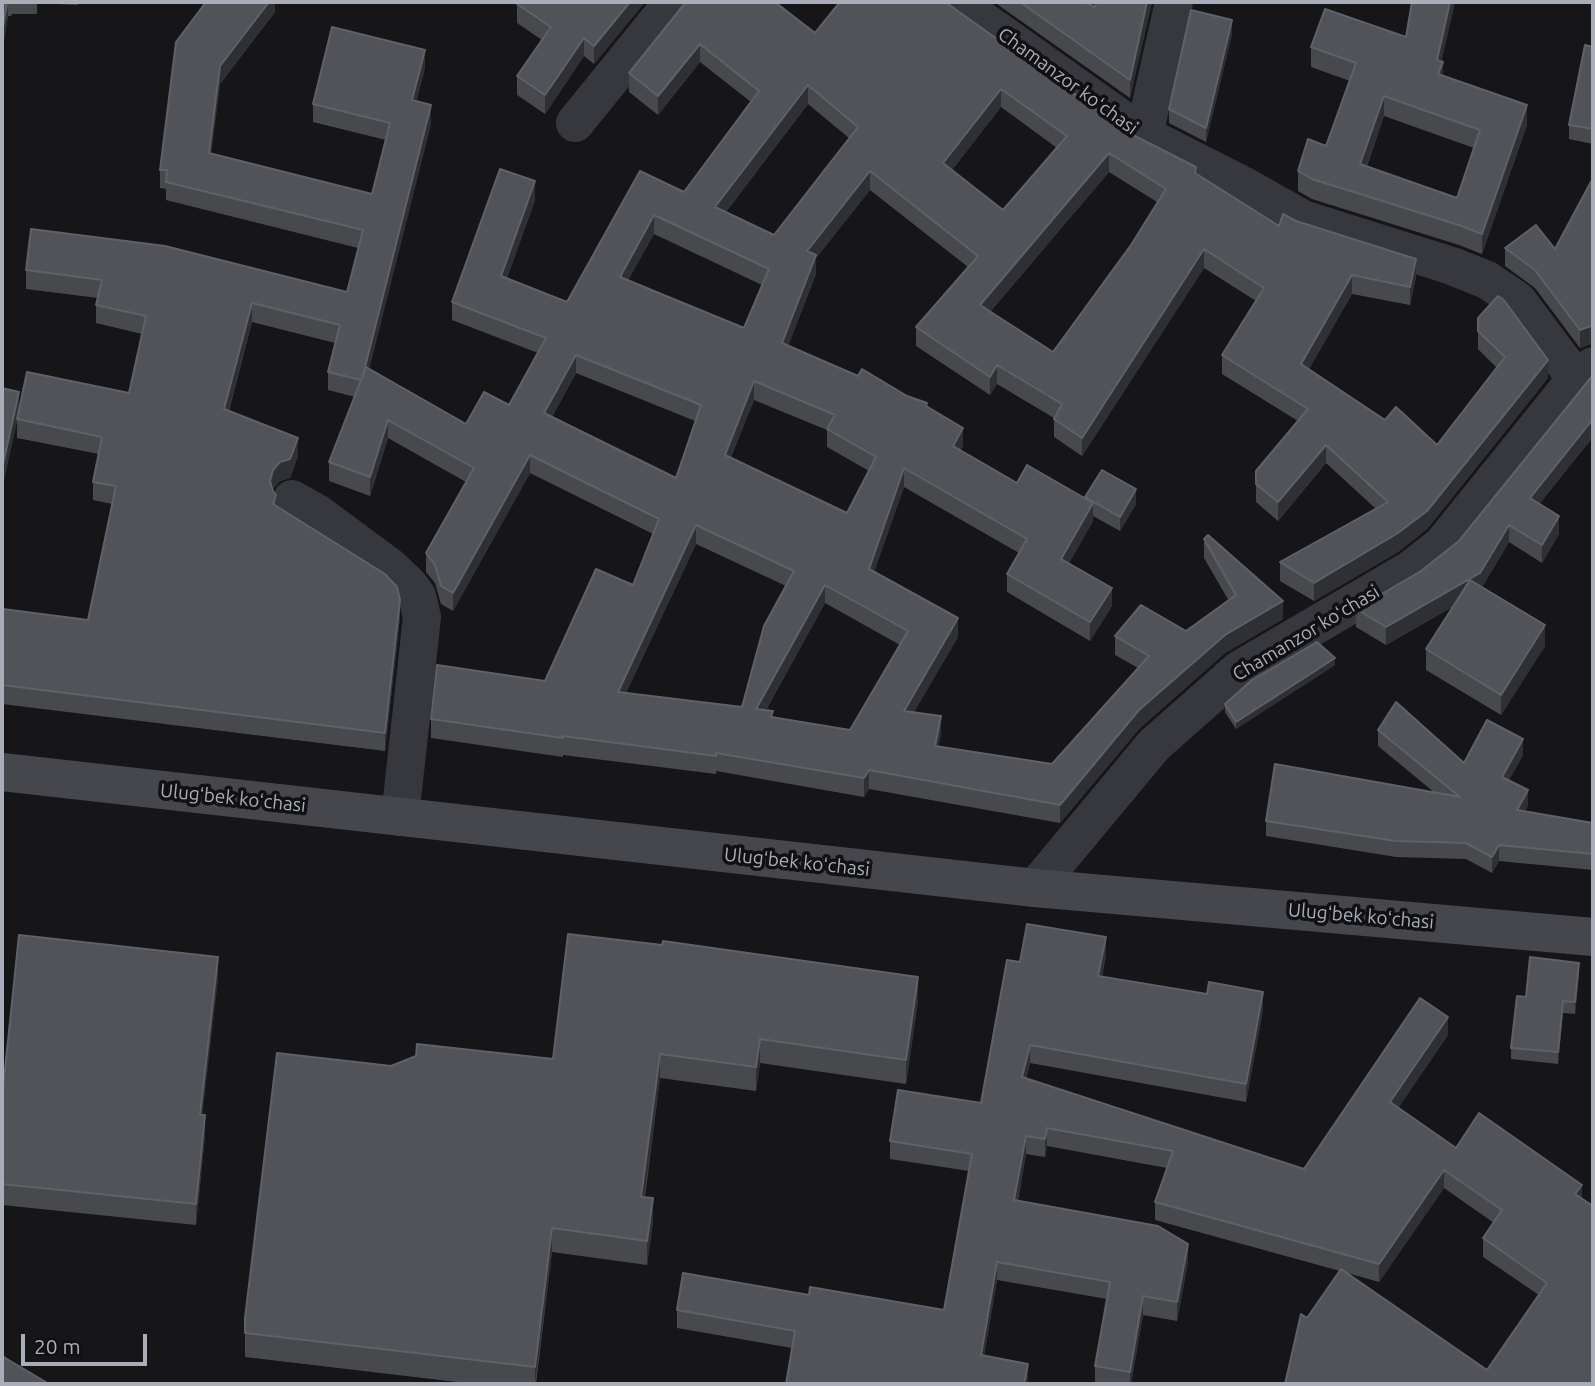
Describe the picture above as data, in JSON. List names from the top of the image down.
{
  "streets": {
    "street": ["Chamanzor koʻchasi", "Ulugʻbek koʻchasi"]
  },
  "crossings": [
    ["Chamanzor koʻchasi", "Ulugʻbek koʻchasi"]
  ],
  "scale_bar": "20 m"
}
